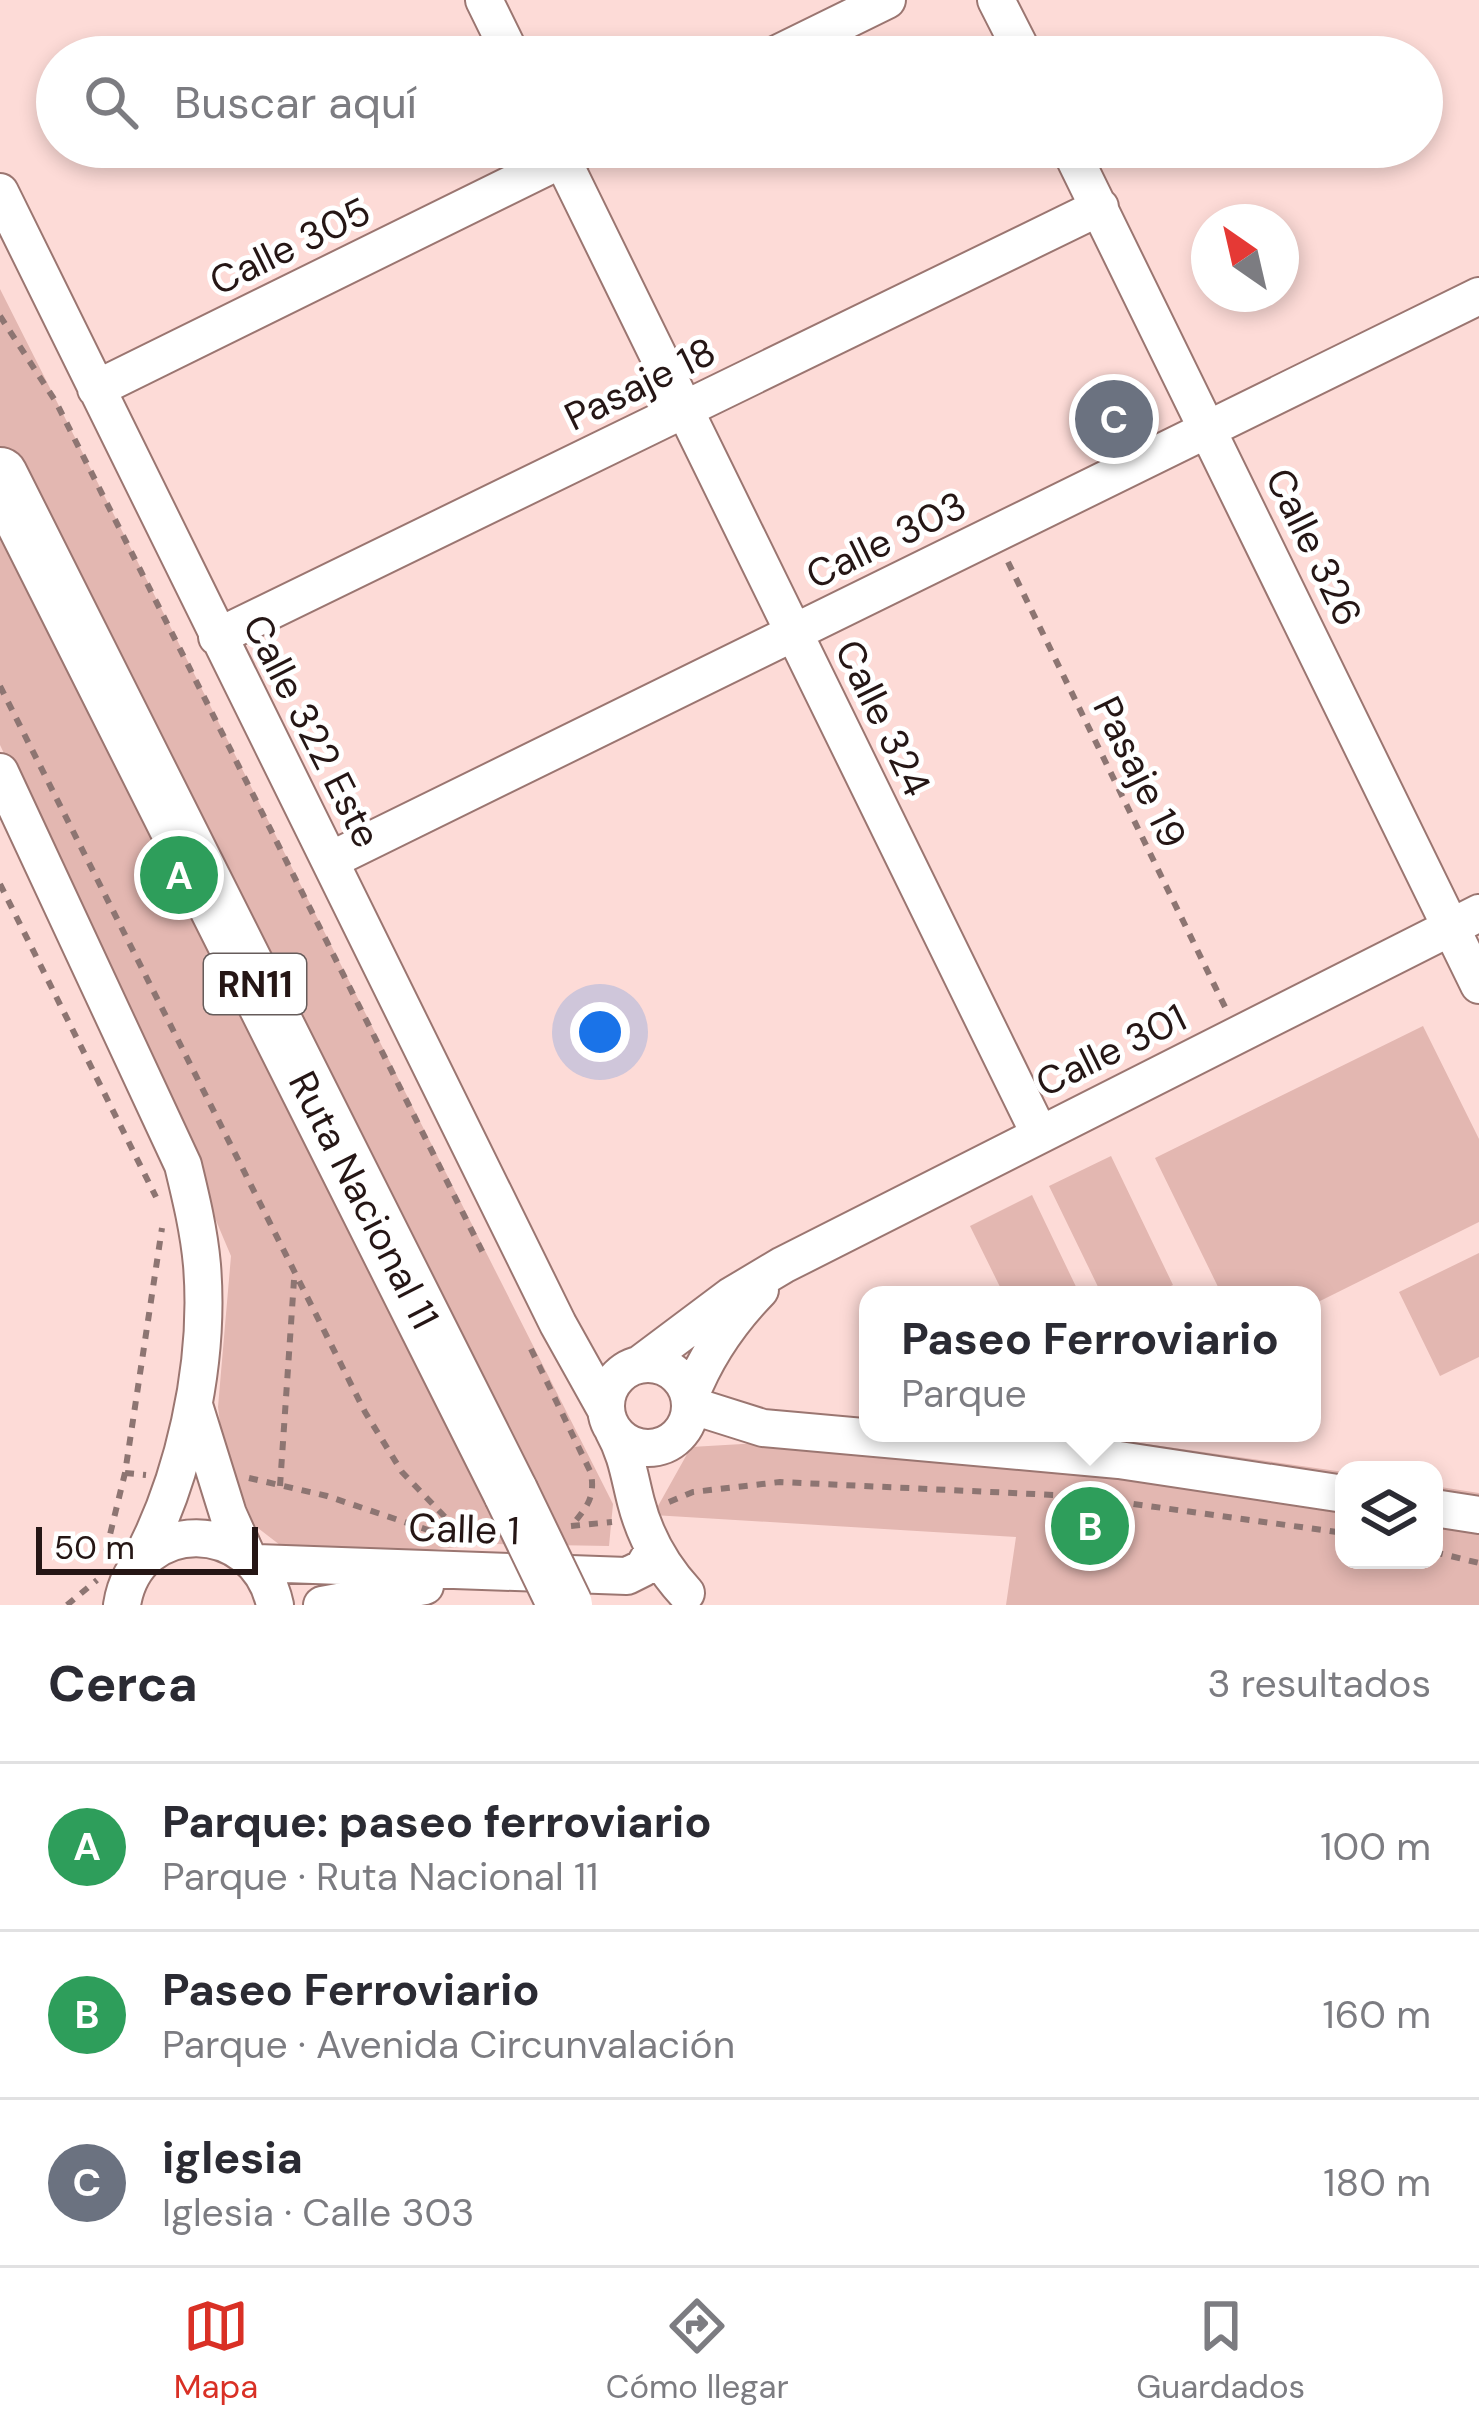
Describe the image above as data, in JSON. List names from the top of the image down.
{
  "streets": {
    "highway": ["RN11", "Ruta Nacional 11"],
    "street": [
      "Calle 305",
      "Pasaje 18",
      "Calle 303",
      "Calle 326",
      "Calle 324",
      "Calle 322 Este",
      "Calle 301",
      "Calle 1"
    ],
    "path": ["Pasaje 19"]
  },
  "crossings": [
    ["Calle 305", "Calle 322 Este"],
    ["Pasaje 18", "Calle 326"],
    ["Pasaje 18", "Calle 324"],
    ["Pasaje 18", "Calle 322 Este"],
    ["Calle 303", "Calle 326"],
    ["Calle 303", "Calle 324"],
    ["Calle 303", "Calle 322 Este"],
    ["Calle 303", "Pasaje 19"],
    ["Calle 326", "Calle 301"],
    ["Calle 324", "Calle 301"],
    ["Calle 322 Este", "Calle 301"],
    ["Calle 322 Este", "Calle 1"],
    ["Pasaje 19", "Calle 301"]
  ],
  "scale_bar": "50 m",
  "north": "top left",
  "page": {
    "search": "Buscar aquí",
    "pins": ["C", "A", "B"],
    "popup": ["Paseo Ferroviario", "Parque"],
    "scale": "50 m",
    "heading": ["Cerca", "3 resultados"],
    "list": [
      {
        "mark": "A",
        "name": "Parque: paseo ferroviario",
        "note": "Parque · Ruta Nacional 11",
        "value": "100 m"
      },
      {
        "mark": "B",
        "name": "Paseo Ferroviario",
        "note": "Parque · Avenida Circunvalación",
        "value": "160 m"
      },
      {
        "mark": "C",
        "name": "iglesia",
        "note": "Iglesia · Calle 303",
        "value": "180 m"
      }
    ],
    "nav": ["Mapa", "Cómo llegar", "Guardados"]
  }
}
